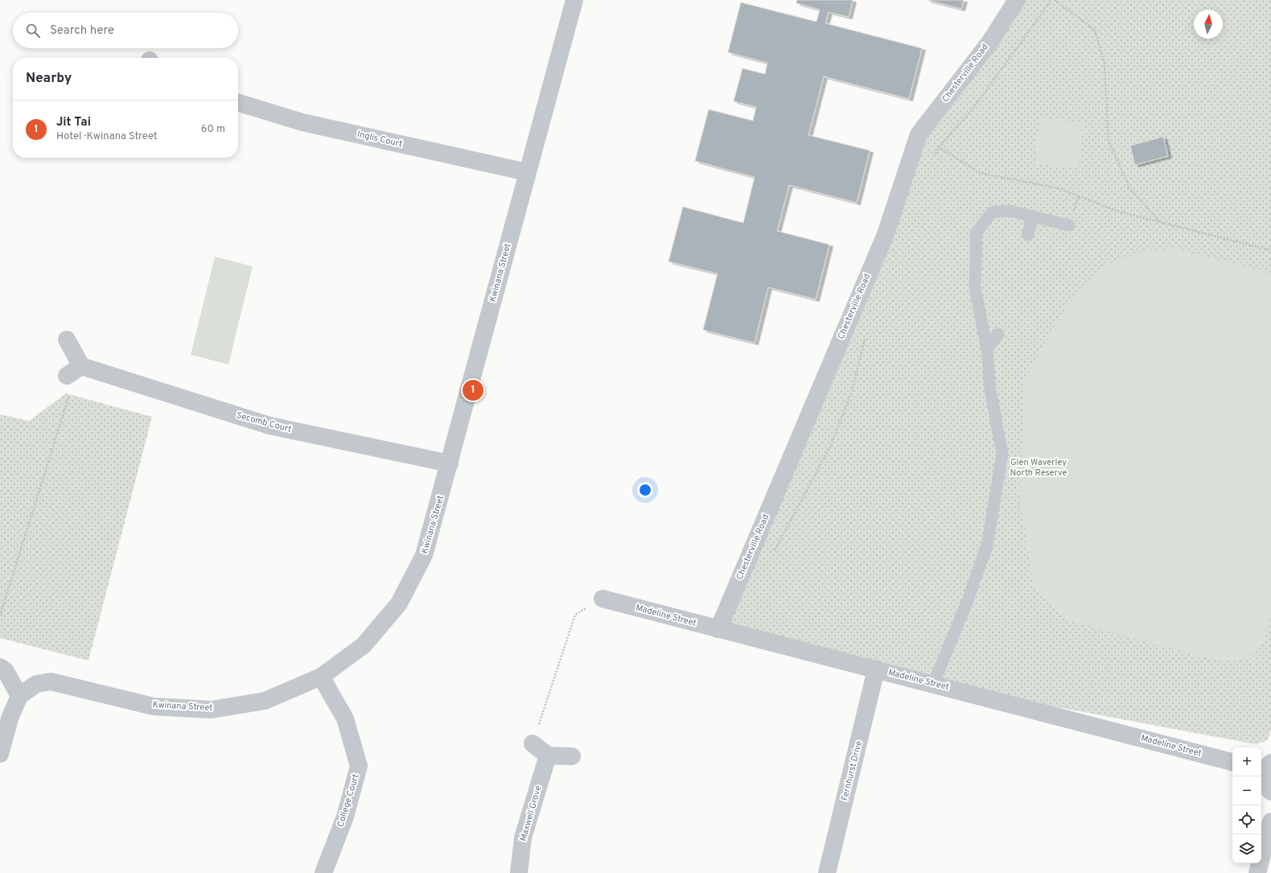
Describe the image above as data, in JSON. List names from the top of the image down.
{
  "streets": {
    "street": [
      "Chesterville Road",
      "Inglis Court",
      "Kwinana Street",
      "Secomb Court",
      "Madeline Street",
      "Fernhurst Drive",
      "College Court",
      "Maxwell Grove"
    ]
  },
  "crossings": [
    ["Chesterville Road", "Madeline Street"],
    ["Inglis Court", "Kwinana Street"],
    ["Kwinana Street", "Secomb Court"],
    ["Kwinana Street", "College Court"],
    ["Madeline Street", "Fernhurst Drive"]
  ],
  "parks": ["Glen Waverley North Reserve"],
  "north": "top",
  "page": {
    "search": "Search here",
    "heading": "Nearby",
    "list": [
      {
        "mark": "1",
        "name": "Jit Tai",
        "note": "Hotel · Kwinana Street",
        "value": "60 m"
      }
    ],
    "pins": "1",
    "map_buttons": ["+", "−"]
  }
}
